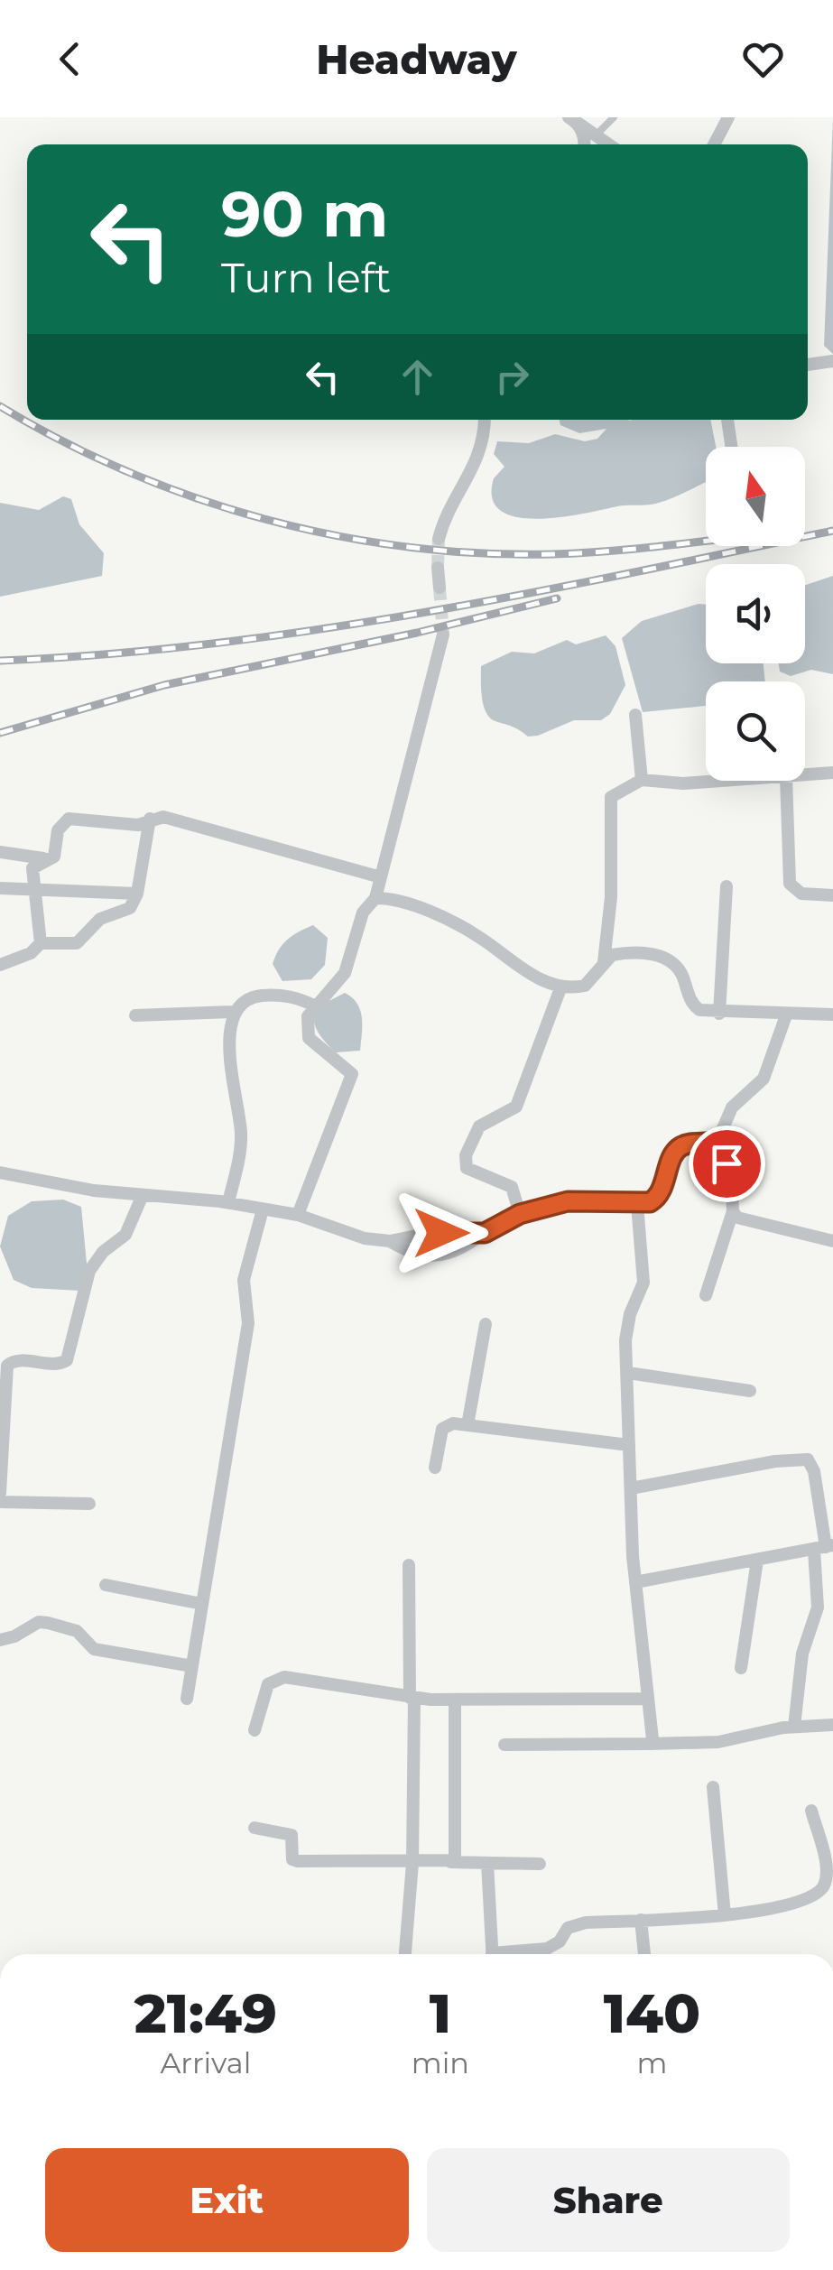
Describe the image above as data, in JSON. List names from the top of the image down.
{
  "north": "top",
  "page": {
    "header": "Headway",
    "turn": ["90 m", "Turn left"],
    "eta": [
      "21:49",
      "Arrival",
      "1",
      "min",
      "140",
      "m"
    ],
    "buttons": ["Exit", "Share"]
  }
}
